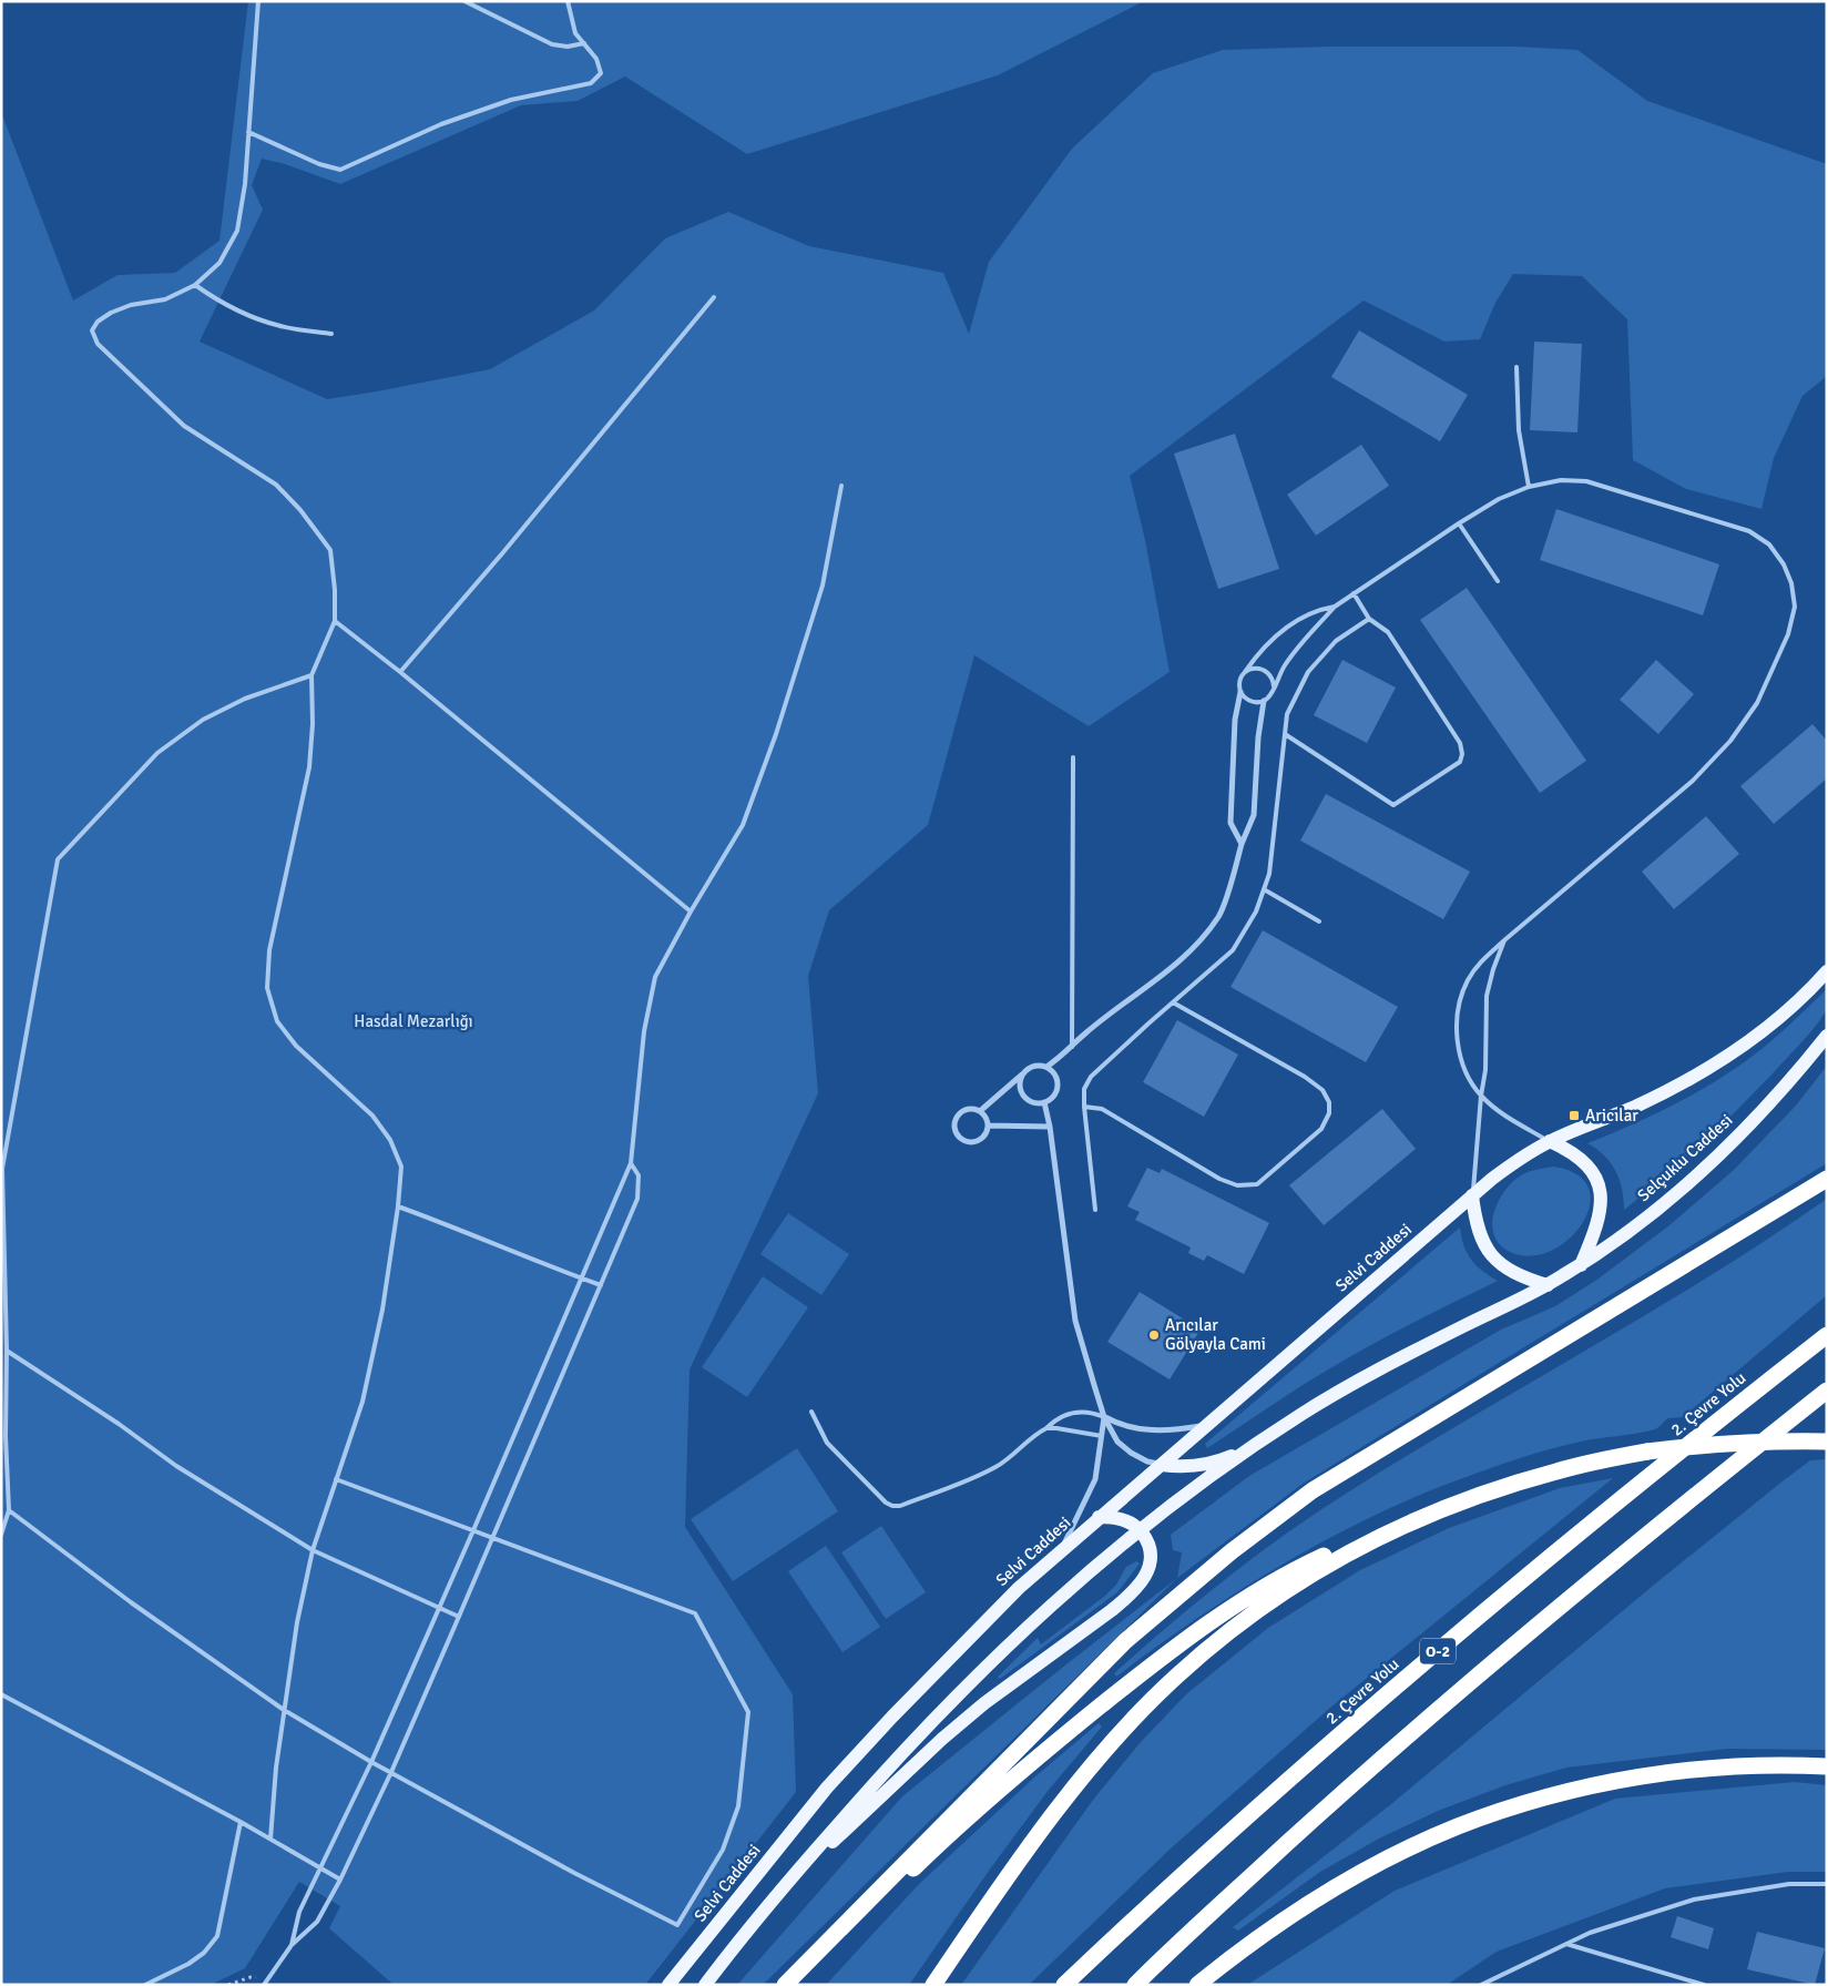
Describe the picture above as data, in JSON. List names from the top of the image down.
{
  "streets": {
    "highway": ["2. Çevre Yolu", "O-2"],
    "main road": ["Selçuklu Caddesi", "Selvi Caddesi"]
  },
  "crossings": [
    ["Selçuklu Caddesi", "Selvi Caddesi"]
  ],
  "parks": ["Hasdal Mezarlığı"],
  "places": {
    "transit": ["Aricılar"],
    "other": ["Arıcılar Gölyayla Cami"]
  }
}
